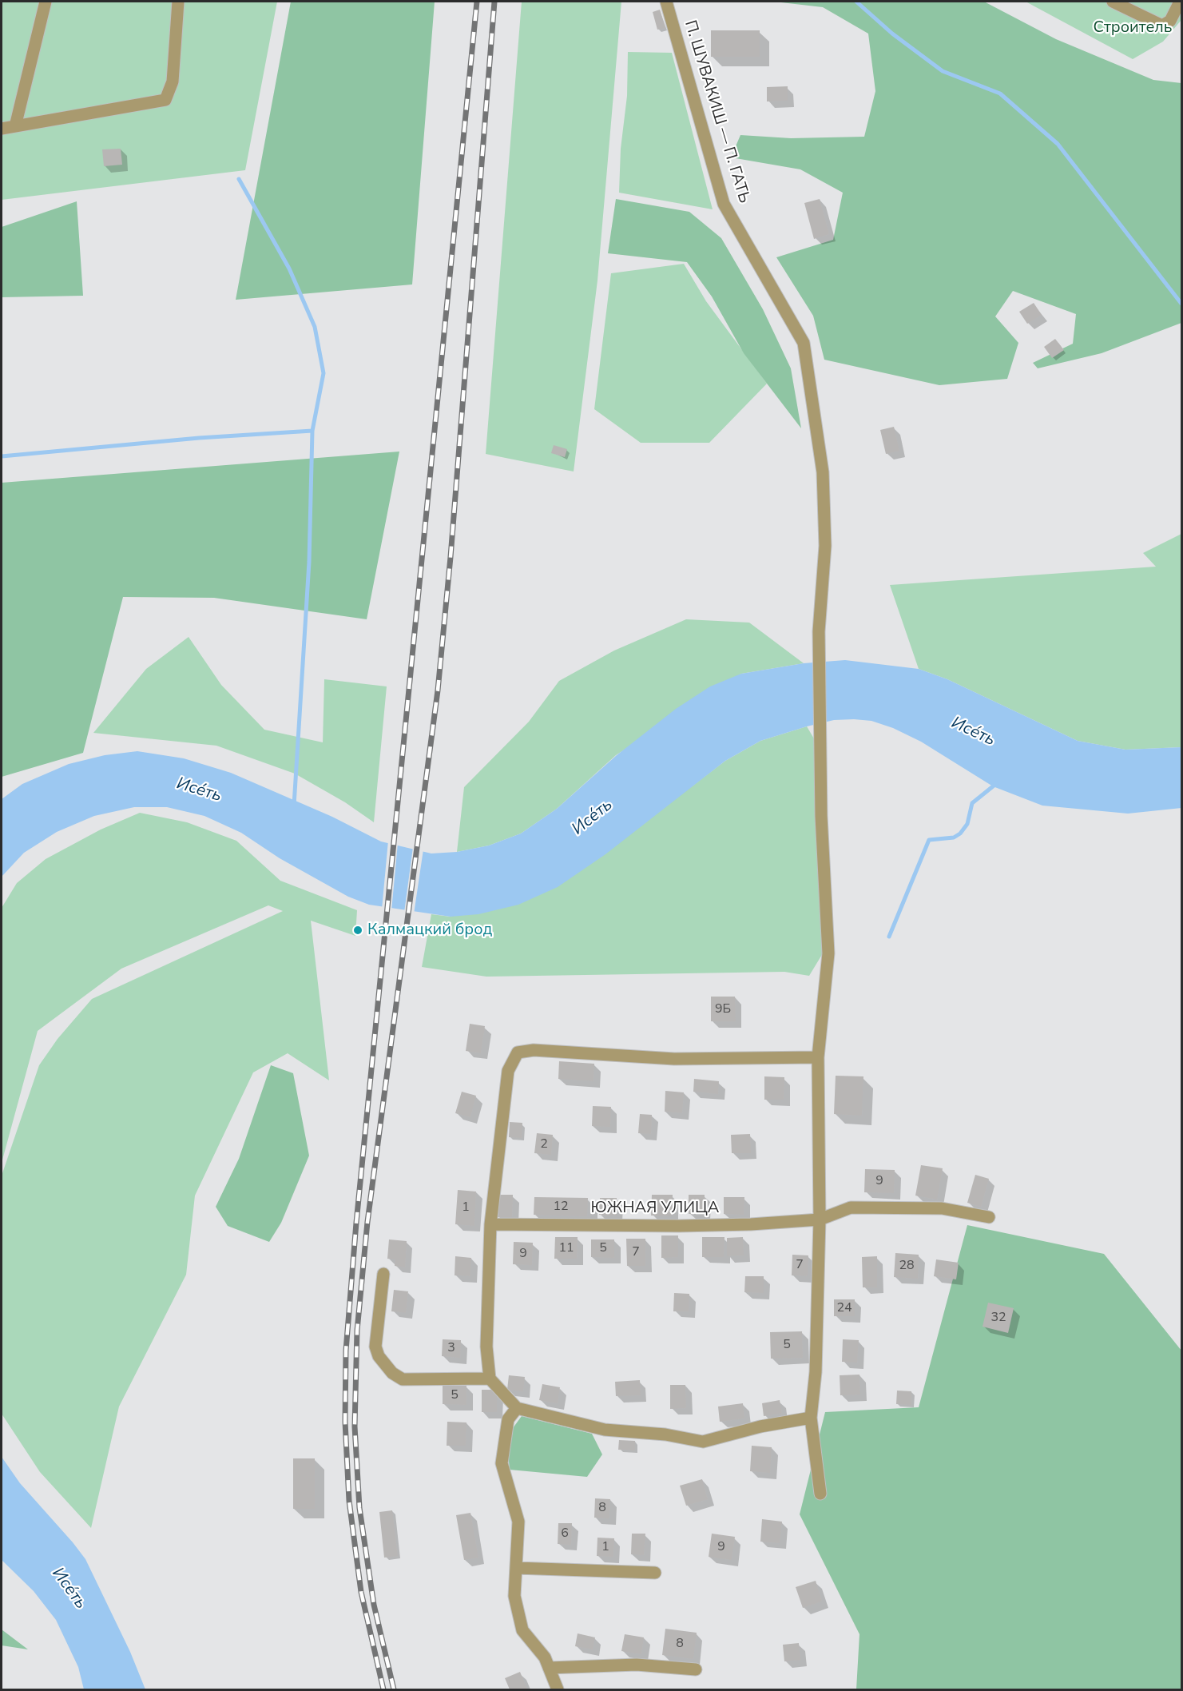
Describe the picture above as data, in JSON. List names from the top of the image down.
{
  "streets": {
    "street": ["П. ШУВАКИШ — П. ГАТЬ", "ЮЖНАЯ УЛИЦА"]
  },
  "crossings": [
    ["П. ШУВАКИШ — П. ГАТЬ", "ЮЖНАЯ УЛИЦА"]
  ],
  "water": ["Исе́ть"],
  "parks": ["Строитель"],
  "places": ["Калмацкий брод"],
  "house_numbers": [
    "9Б",
    "2",
    "9",
    "12",
    "1",
    "11",
    "5",
    "7",
    "9",
    "7",
    "28",
    "24",
    "32",
    "5",
    "3",
    "5",
    "8",
    "6",
    "1",
    "9",
    "8"
  ]
}
